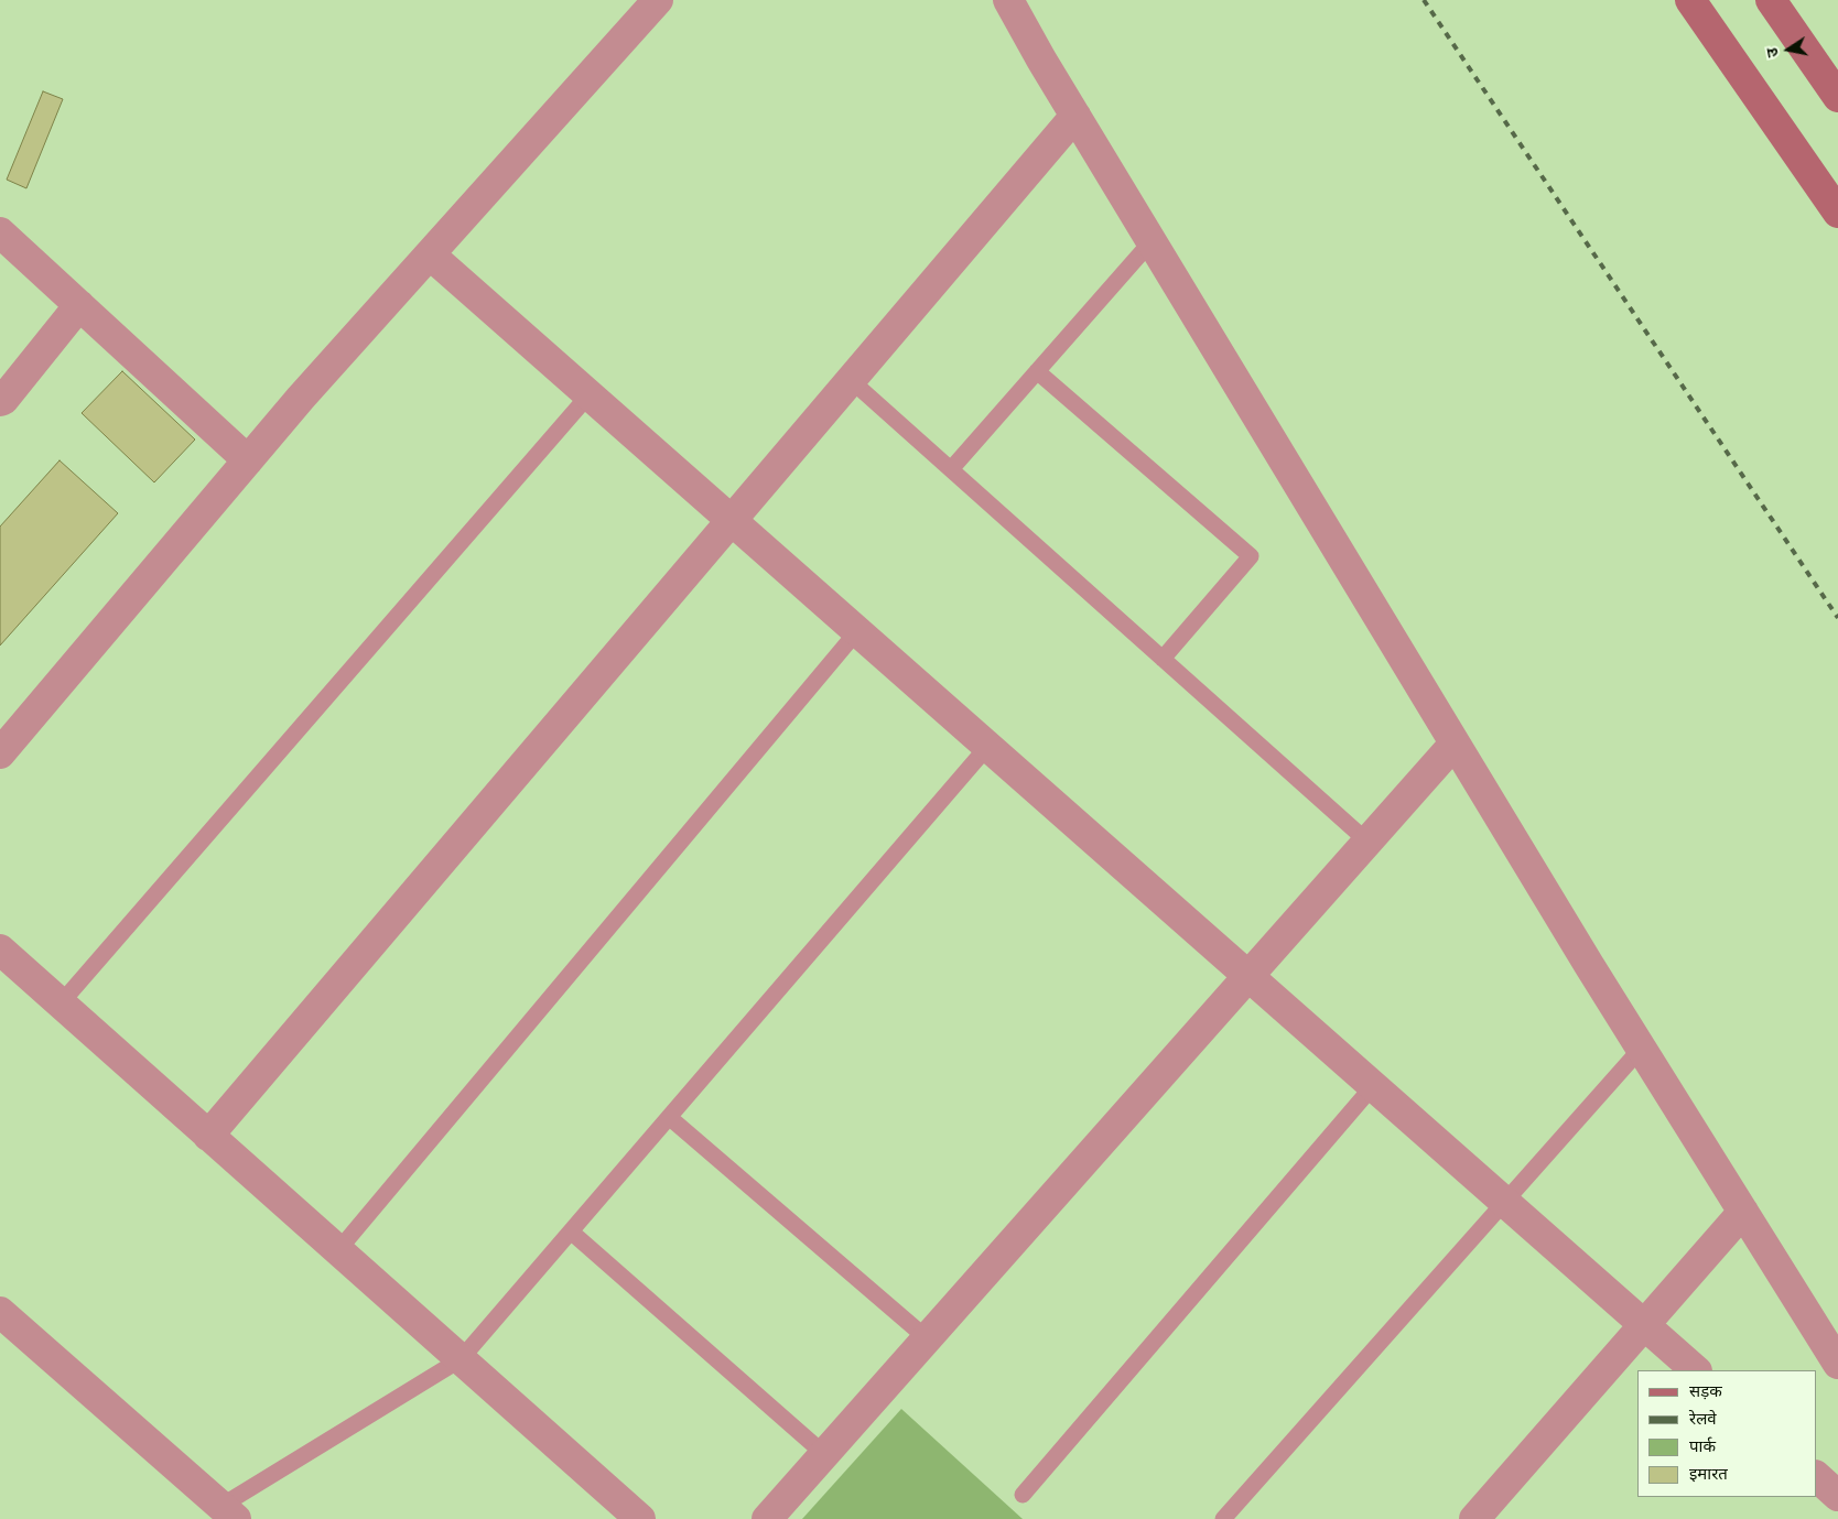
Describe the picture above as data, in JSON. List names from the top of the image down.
{
  "legend": [
    "सड़क",
    "रेलवे",
    "पार्क",
    "इमारत"
  ],
  "north": "left"
}
